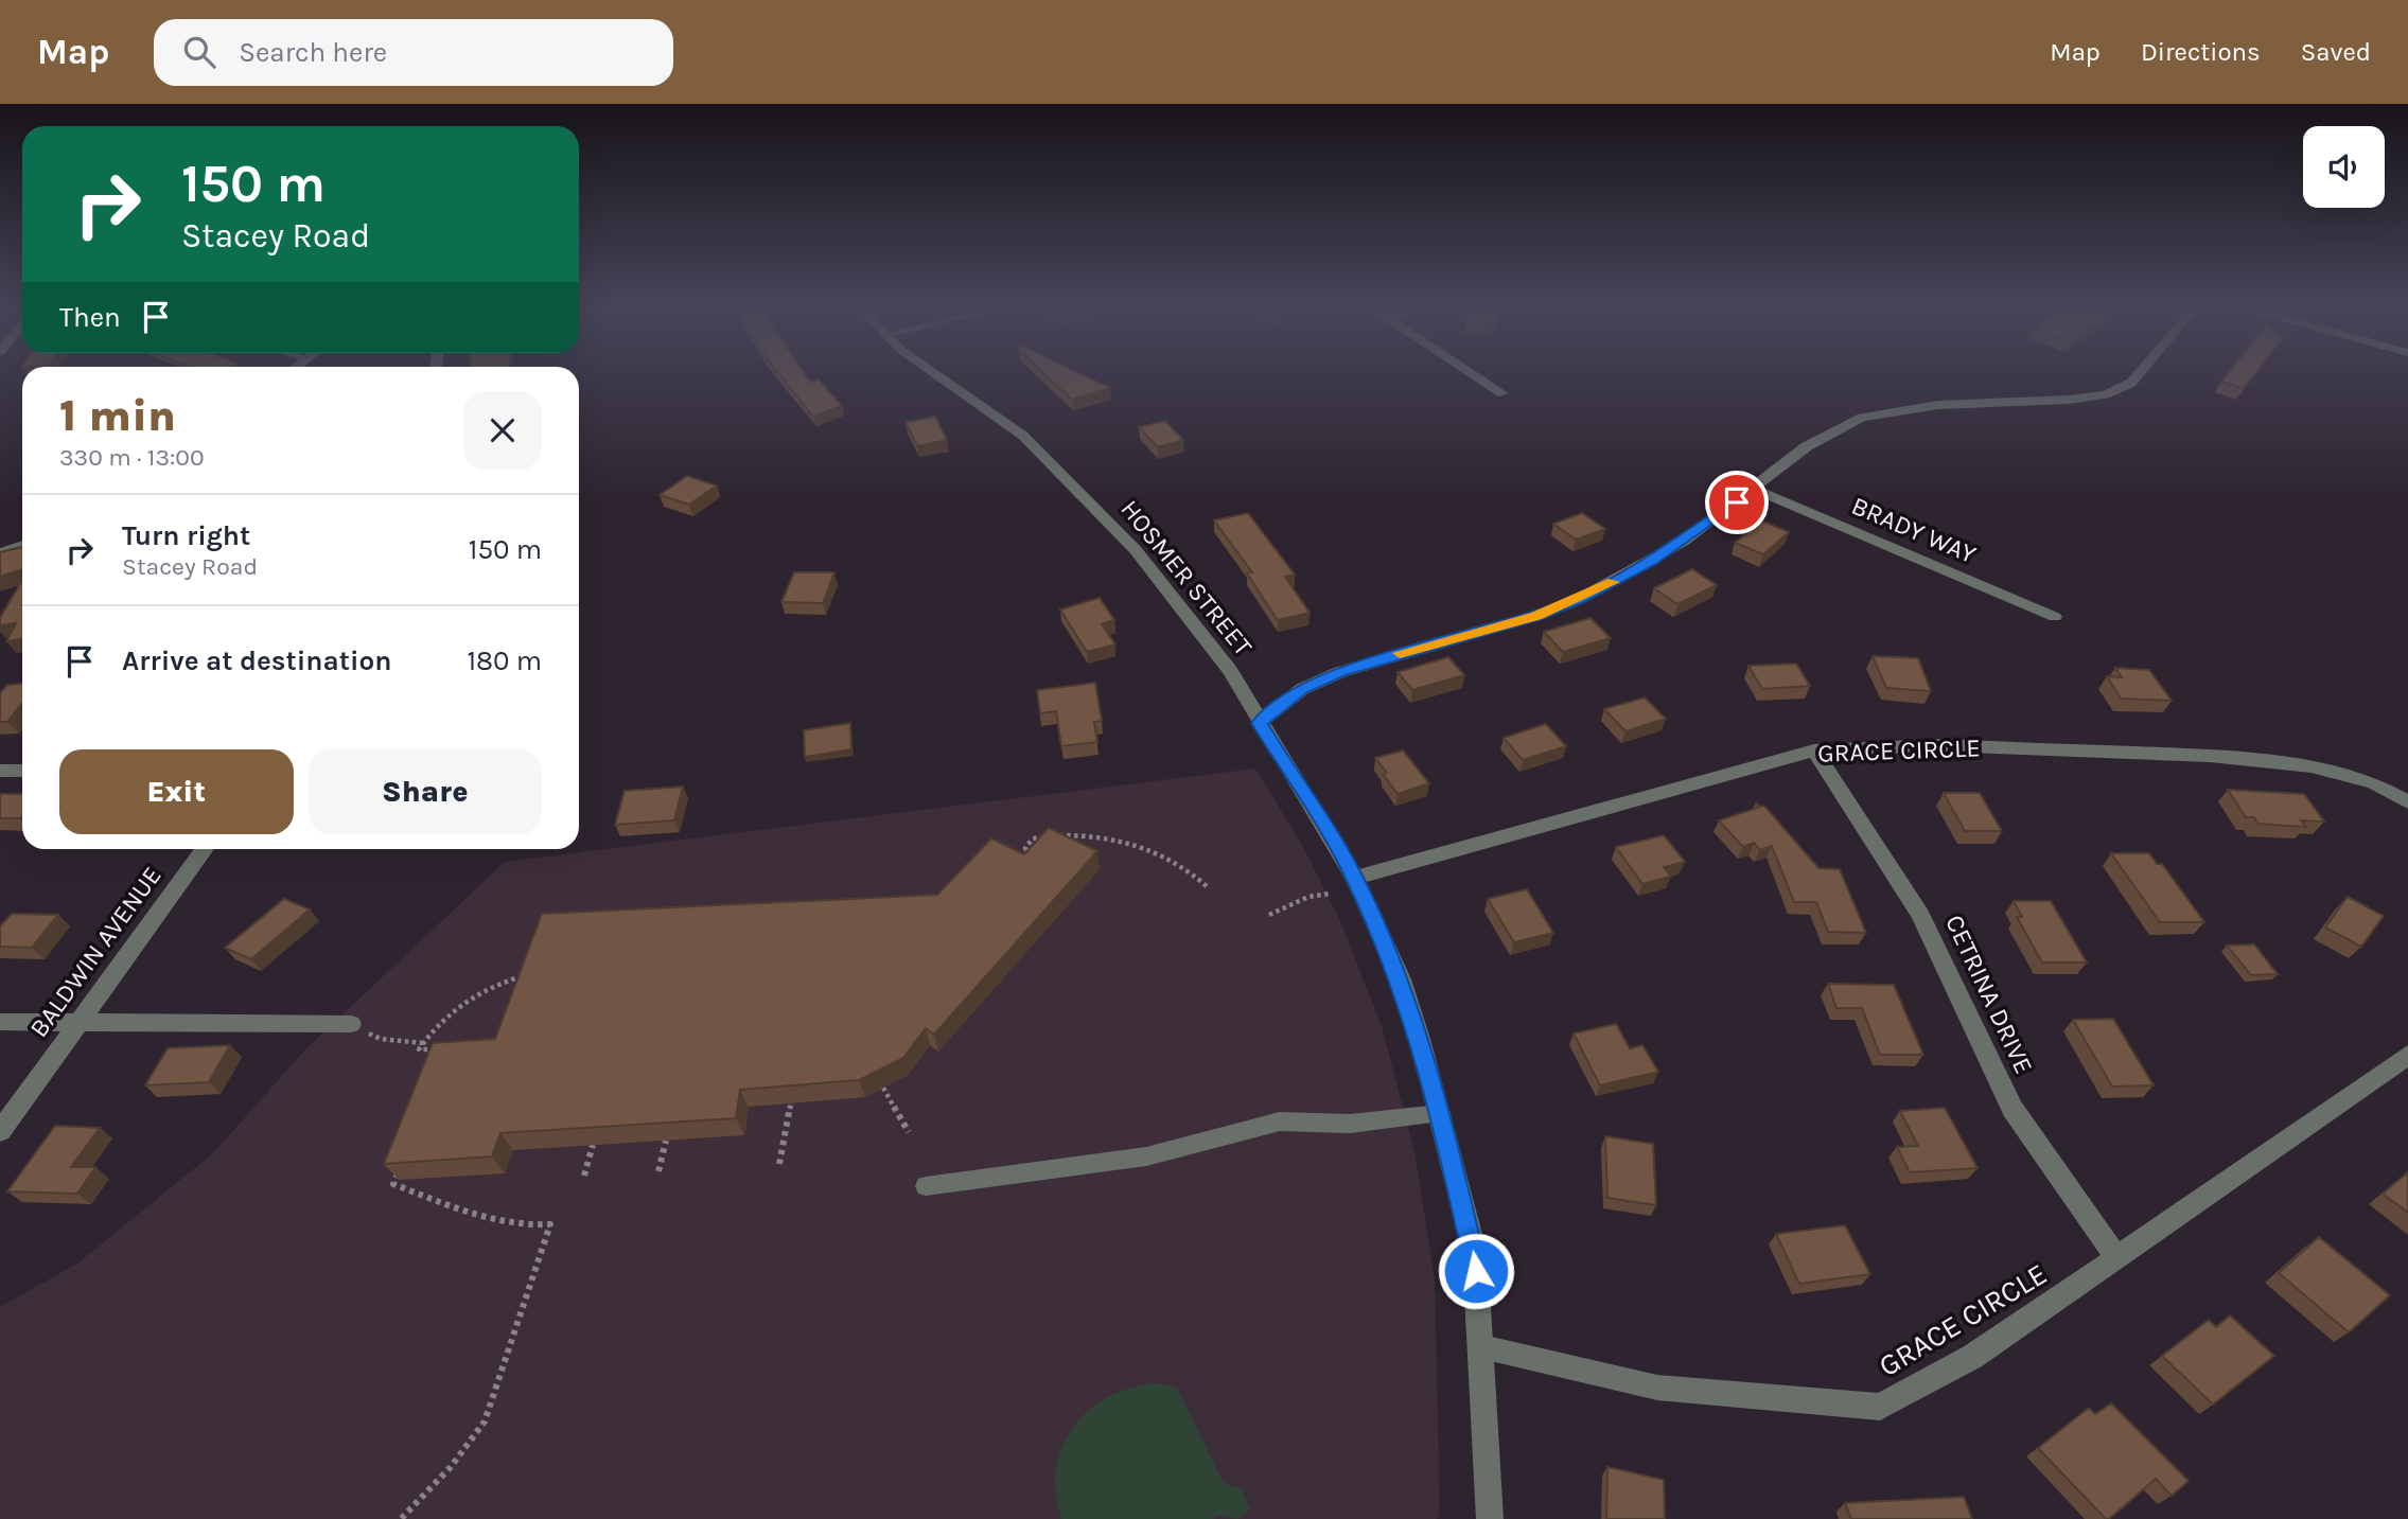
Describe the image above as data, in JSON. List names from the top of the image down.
{
  "streets": {
    "street": [
      "BRADY WAY",
      "HOSMER STREET",
      "GRACE CIRCLE",
      "BALDWIN AVENUE",
      "CETRINA DRIVE"
    ]
  },
  "crossings": [
    ["HOSMER STREET", "GRACE CIRCLE"],
    ["GRACE CIRCLE", "CETRINA DRIVE"]
  ],
  "page": {
    "header": "Map",
    "search": "Search here",
    "nav": ["Map", "Directions", "Saved"],
    "turn": ["150 m", "Stacey Road"],
    "then": "Then",
    "heading": ["1 min", "330 m · 13:00"],
    "list": [
      {
        "name": "Turn right",
        "note": "Stacey Road",
        "value": "150 m"
      },
      {
        "name": "Arrive at destination",
        "value": "180 m"
      }
    ],
    "buttons": ["Exit", "Share"]
  }
}
